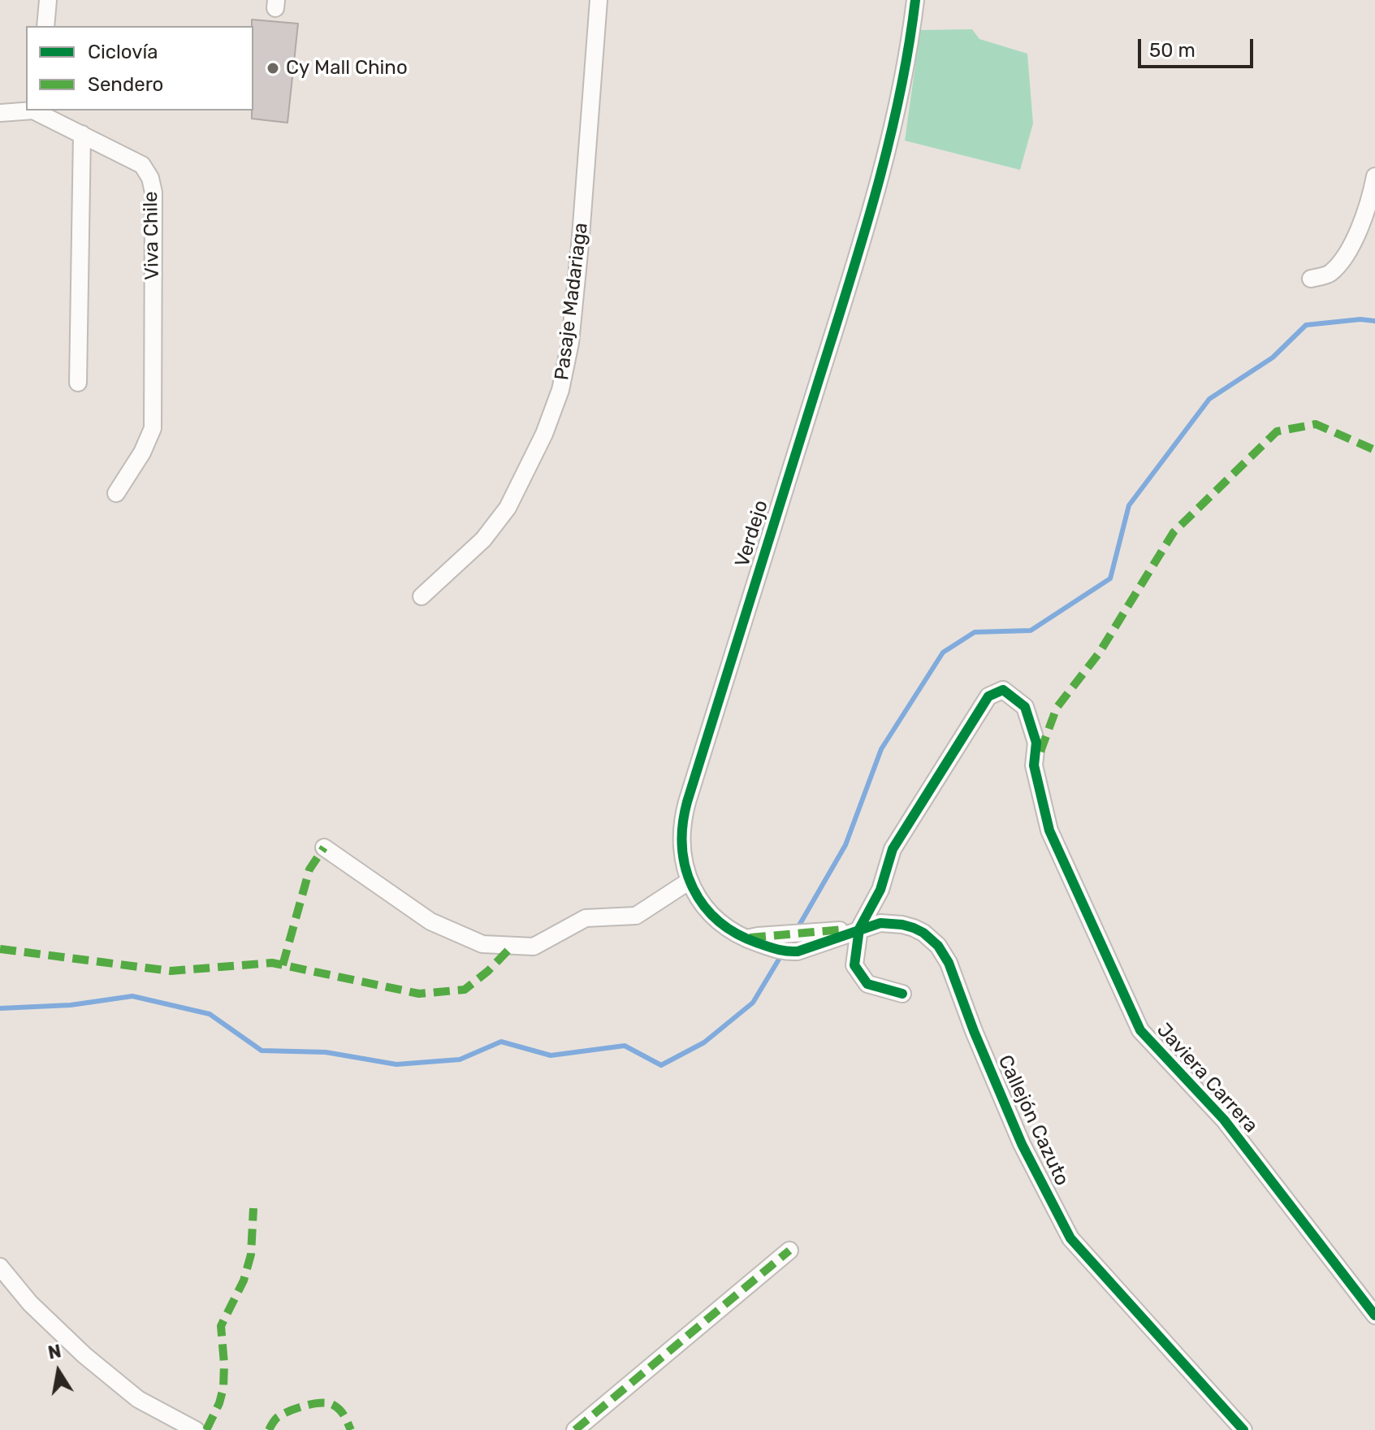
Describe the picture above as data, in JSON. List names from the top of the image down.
{
  "streets": {
    "street": [
      "Viva Chile",
      "Pasaje Madariaga",
      "Verdejo",
      "Javiera Carrera",
      "Callejón Cazuto"
    ]
  },
  "crossings": [
    ["Verdejo", "Callejón Cazuto"],
    ["Javiera Carrera", "Callejón Cazuto"]
  ],
  "places": ["Cy Mall Chino"],
  "legend": ["Ciclovía", "Sendero"],
  "scale_bar": "50 m",
  "north": "top"
}
